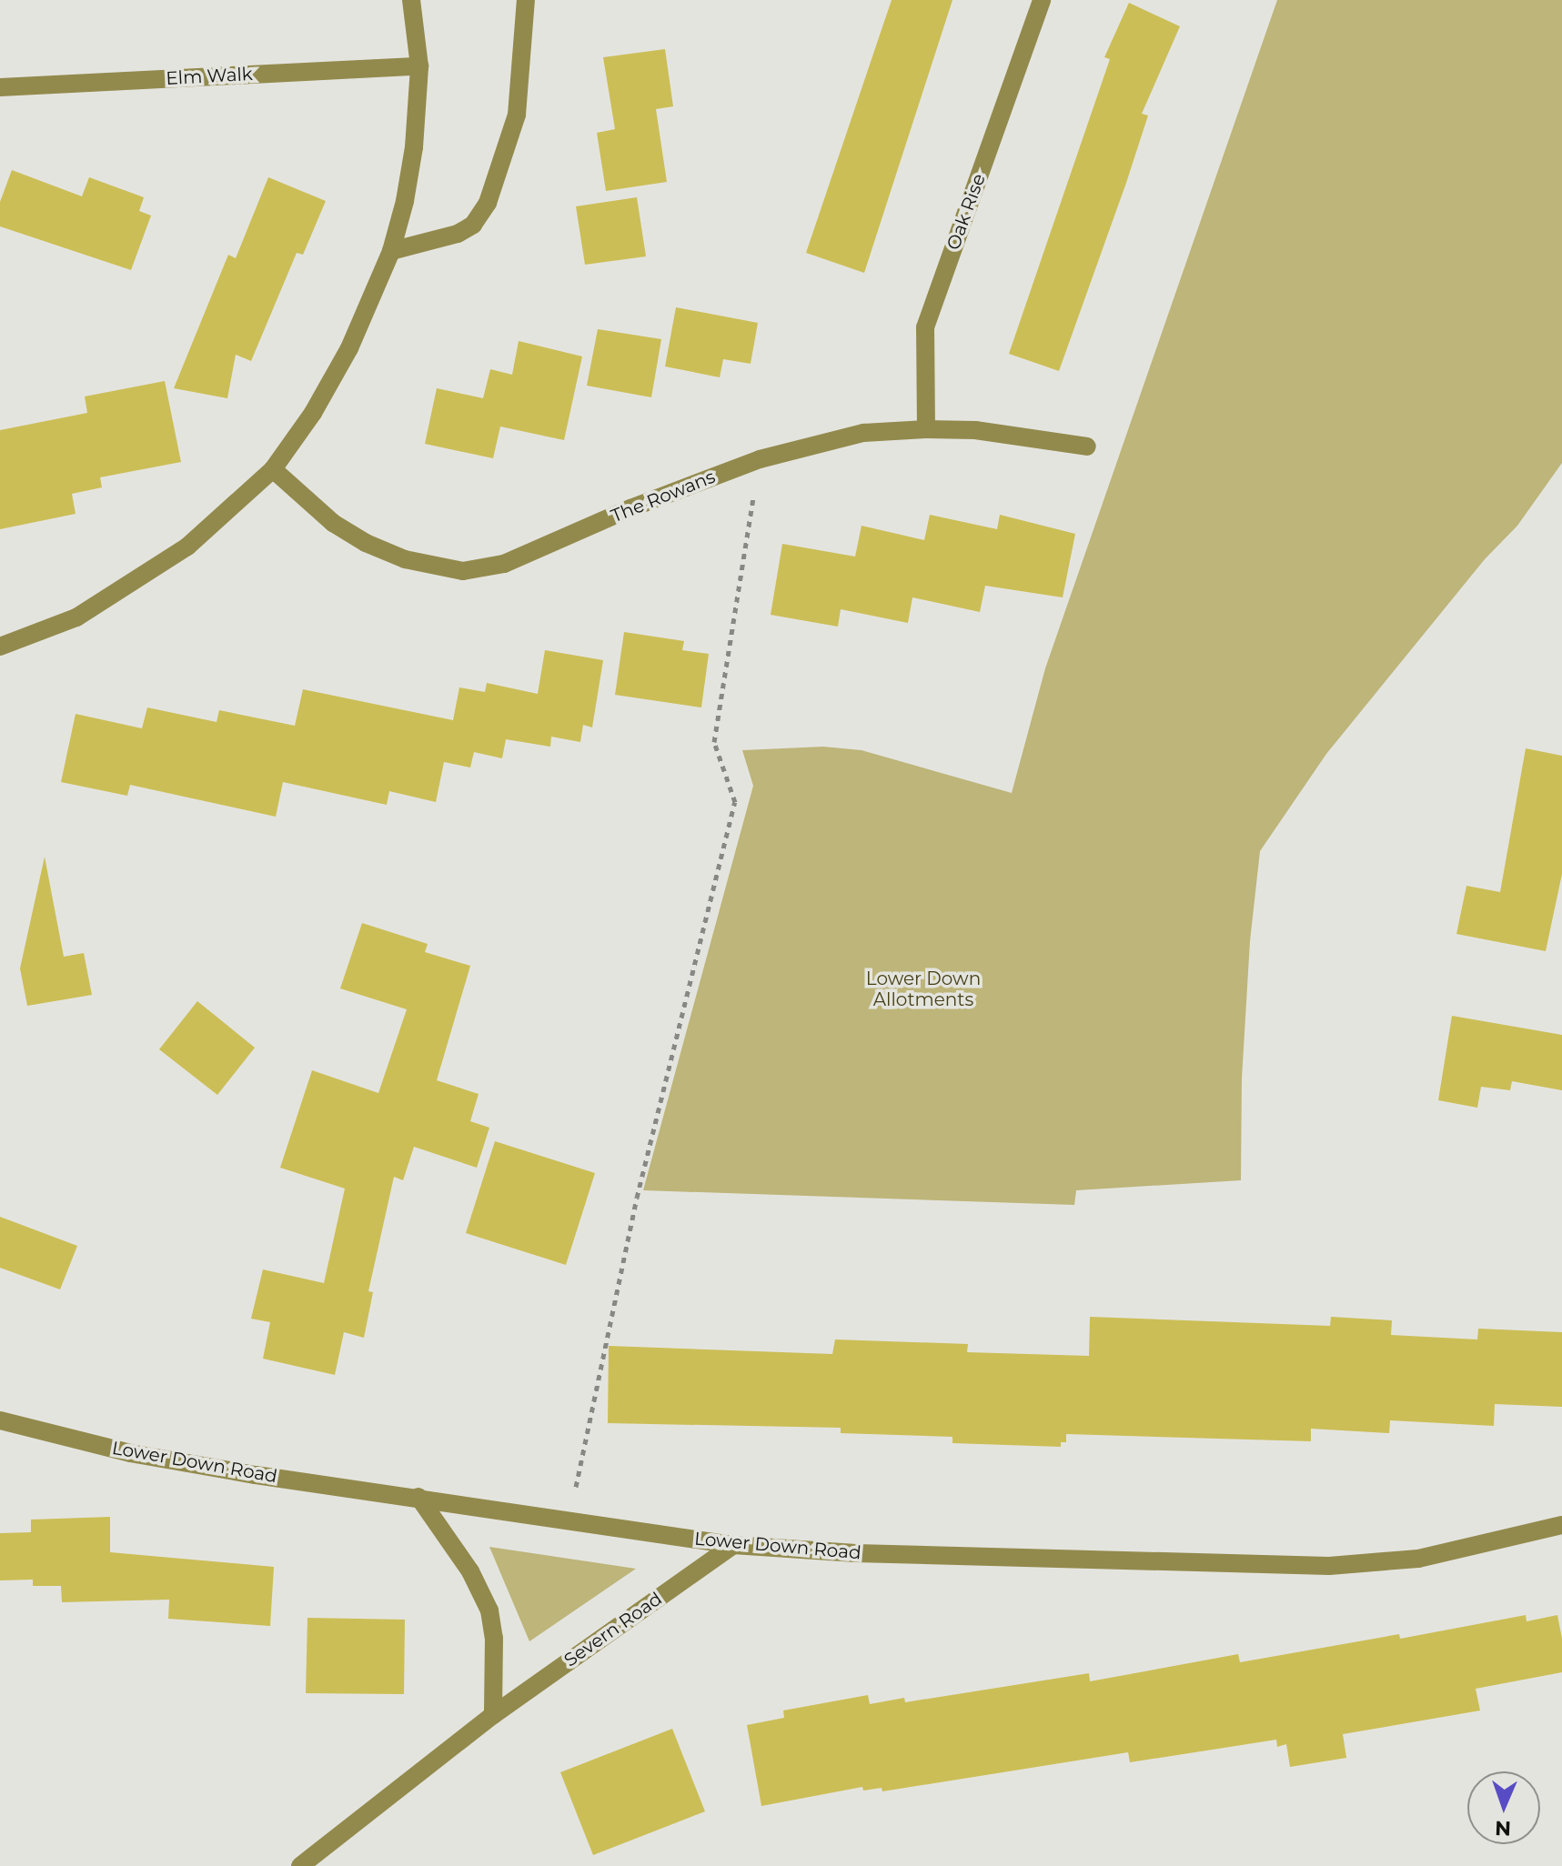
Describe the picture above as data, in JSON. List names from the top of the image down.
{
  "streets": {
    "street": [
      "Elm Walk",
      "Oak Rise",
      "The Rowans",
      "Lower Down Road",
      "Severn Road"
    ]
  },
  "crossings": [
    ["Oak Rise", "The Rowans"],
    ["Lower Down Road", "Severn Road"]
  ],
  "parks": ["Lower Down Allotments"],
  "north": "bottom"
}
